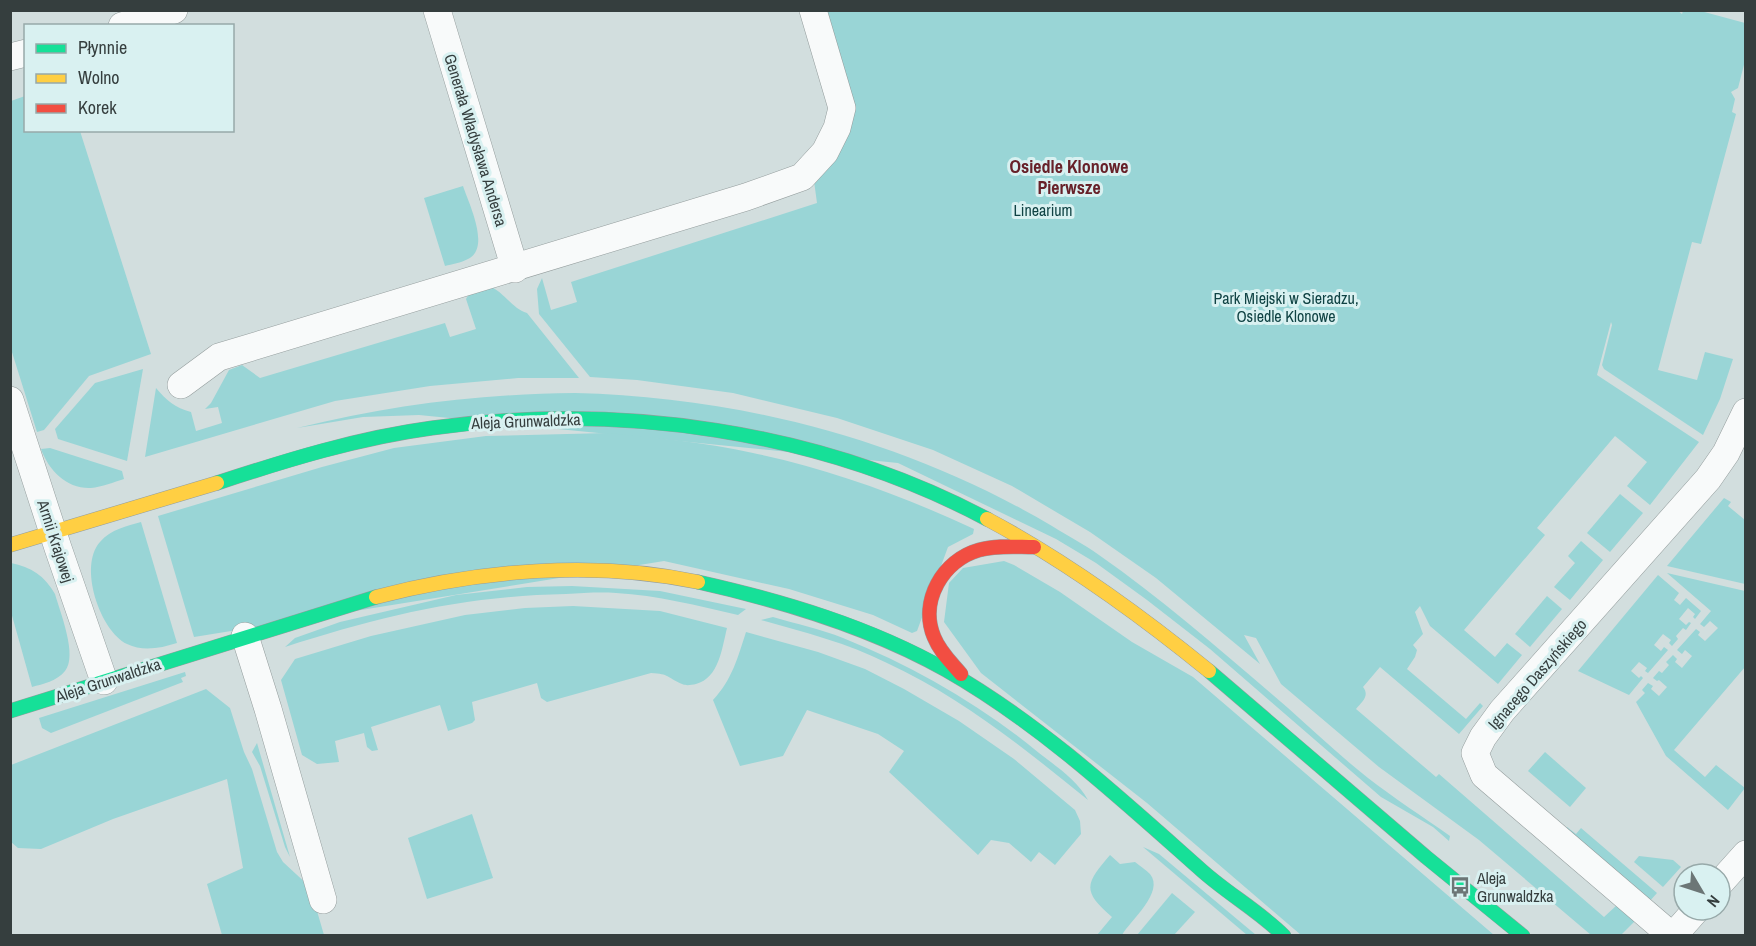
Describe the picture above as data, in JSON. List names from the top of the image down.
{
  "streets": {
    "street": [
      "Generała Władysława Andersa",
      "Aleja Grunwaldzka",
      "Armii Krajowej",
      "Ignacego Daszyńskiego"
    ]
  },
  "crossings": [
    ["Aleja Grunwaldzka", "Armii Krajowej"]
  ],
  "districts": ["Osiedle Klonowe Pierwsze"],
  "parks": ["Linearium", "Park Miejski w Sieradzu, Osiedle Klonowe"],
  "places": {
    "bus stop": ["Aleja Grunwaldzka"]
  },
  "legend": ["Płynnie", "Wolno", "Korek"],
  "north": "bottom right"
}
